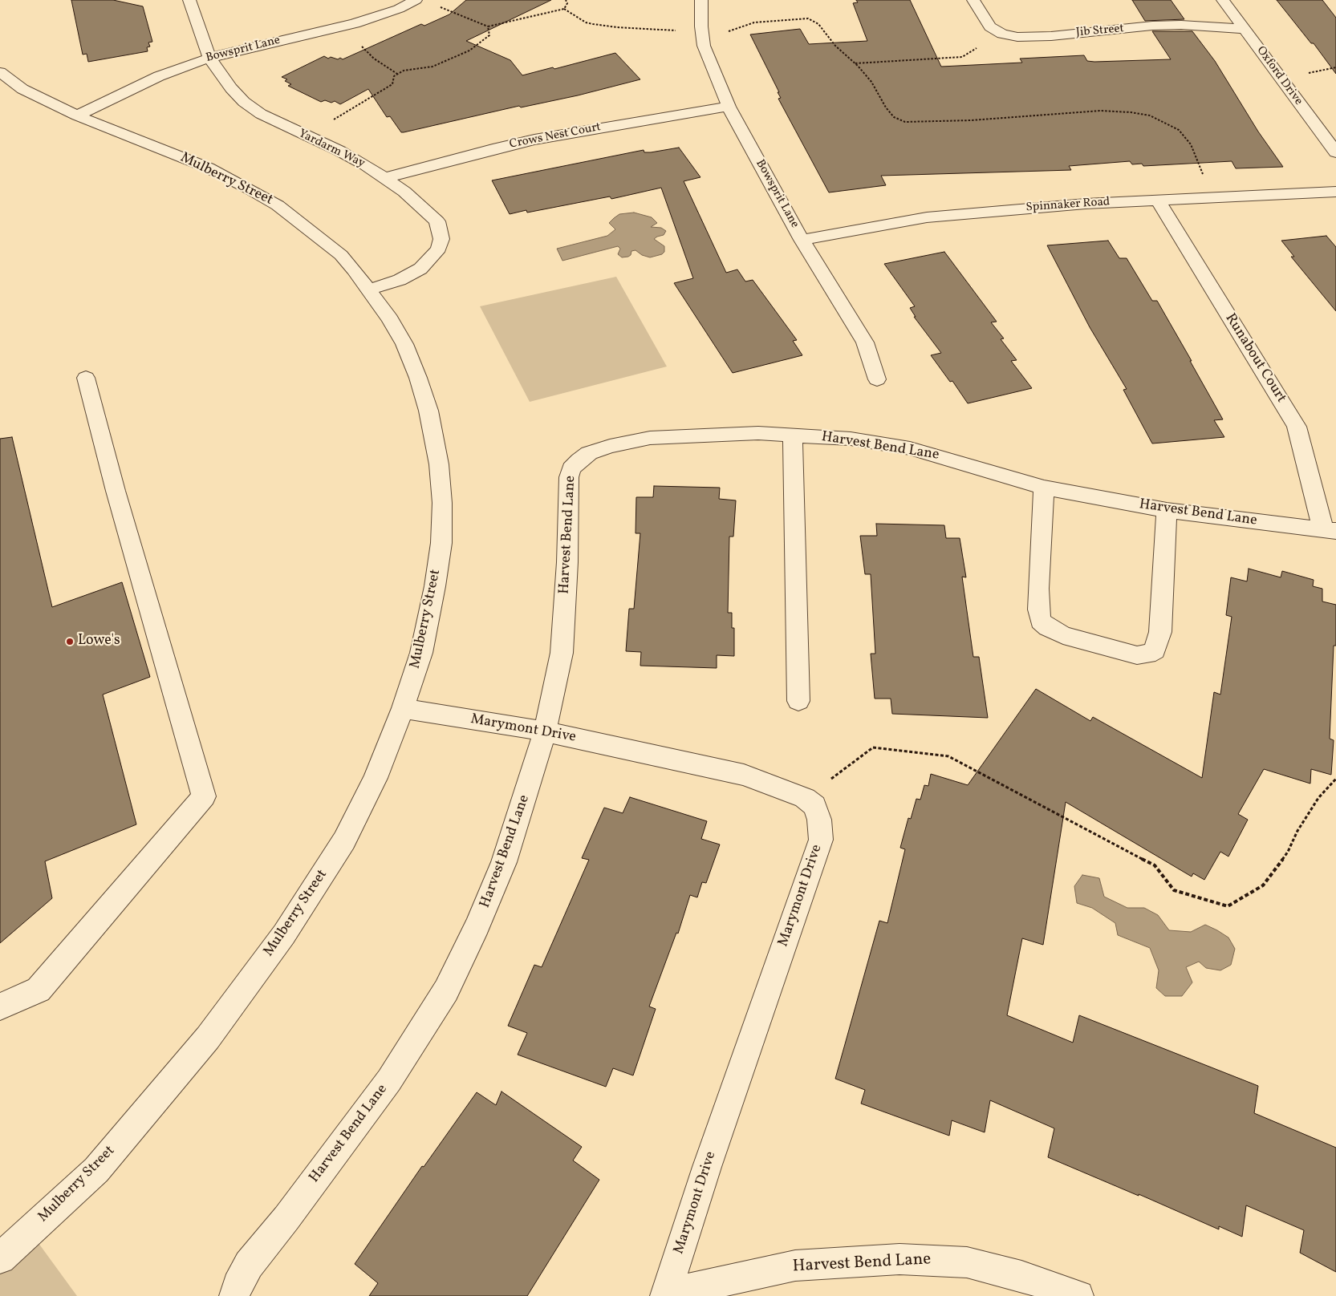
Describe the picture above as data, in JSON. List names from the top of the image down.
{
  "streets": {
    "street": [
      "Jib Street",
      "Bowsprit Lane",
      "Oxford Drive",
      "Crows Nest Court",
      "Yardarm Way",
      "Mulberry Street",
      "Spinnaker Road",
      "Runabout Court",
      "Harvest Bend Lane",
      "Marymont Drive"
    ]
  },
  "crossings": [
    ["Jib Street", "Oxford Drive"],
    ["Bowsprit Lane", "Crows Nest Court"],
    ["Bowsprit Lane", "Yardarm Way"],
    ["Bowsprit Lane", "Mulberry Street"],
    ["Bowsprit Lane", "Spinnaker Road"],
    ["Crows Nest Court", "Yardarm Way"],
    ["Yardarm Way", "Mulberry Street"],
    ["Mulberry Street", "Marymont Drive"],
    ["Spinnaker Road", "Runabout Court"],
    ["Runabout Court", "Harvest Bend Lane"],
    ["Harvest Bend Lane", "Marymont Drive"]
  ],
  "places": ["Lowe's"]
}
